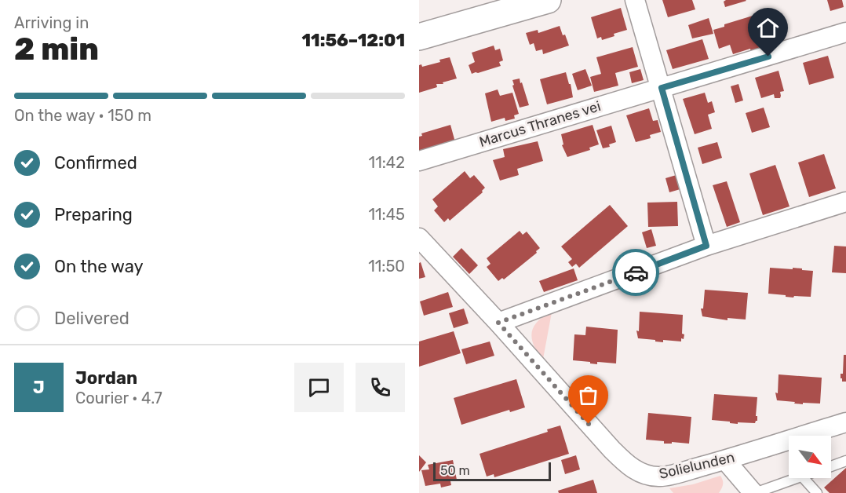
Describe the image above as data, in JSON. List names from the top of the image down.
{
  "streets": {
    "street": ["Marcus Thranes vei", "Solielunden"]
  },
  "scale_bar": "50 m",
  "north": "bottom right",
  "page": {
    "heading": ["2 min", "Arriving in", "11:56–12:01"],
    "panel": ["Jordan", "Courier · 4.7"],
    "bar": "On the way · 150 m",
    "list": [
      ["Confirmed", "11:42"],
      ["Preparing", "11:45"],
      ["On the way", "11:50"],
      "Delivered"
    ],
    "round": "J",
    "scale": "50 m"
  }
}
